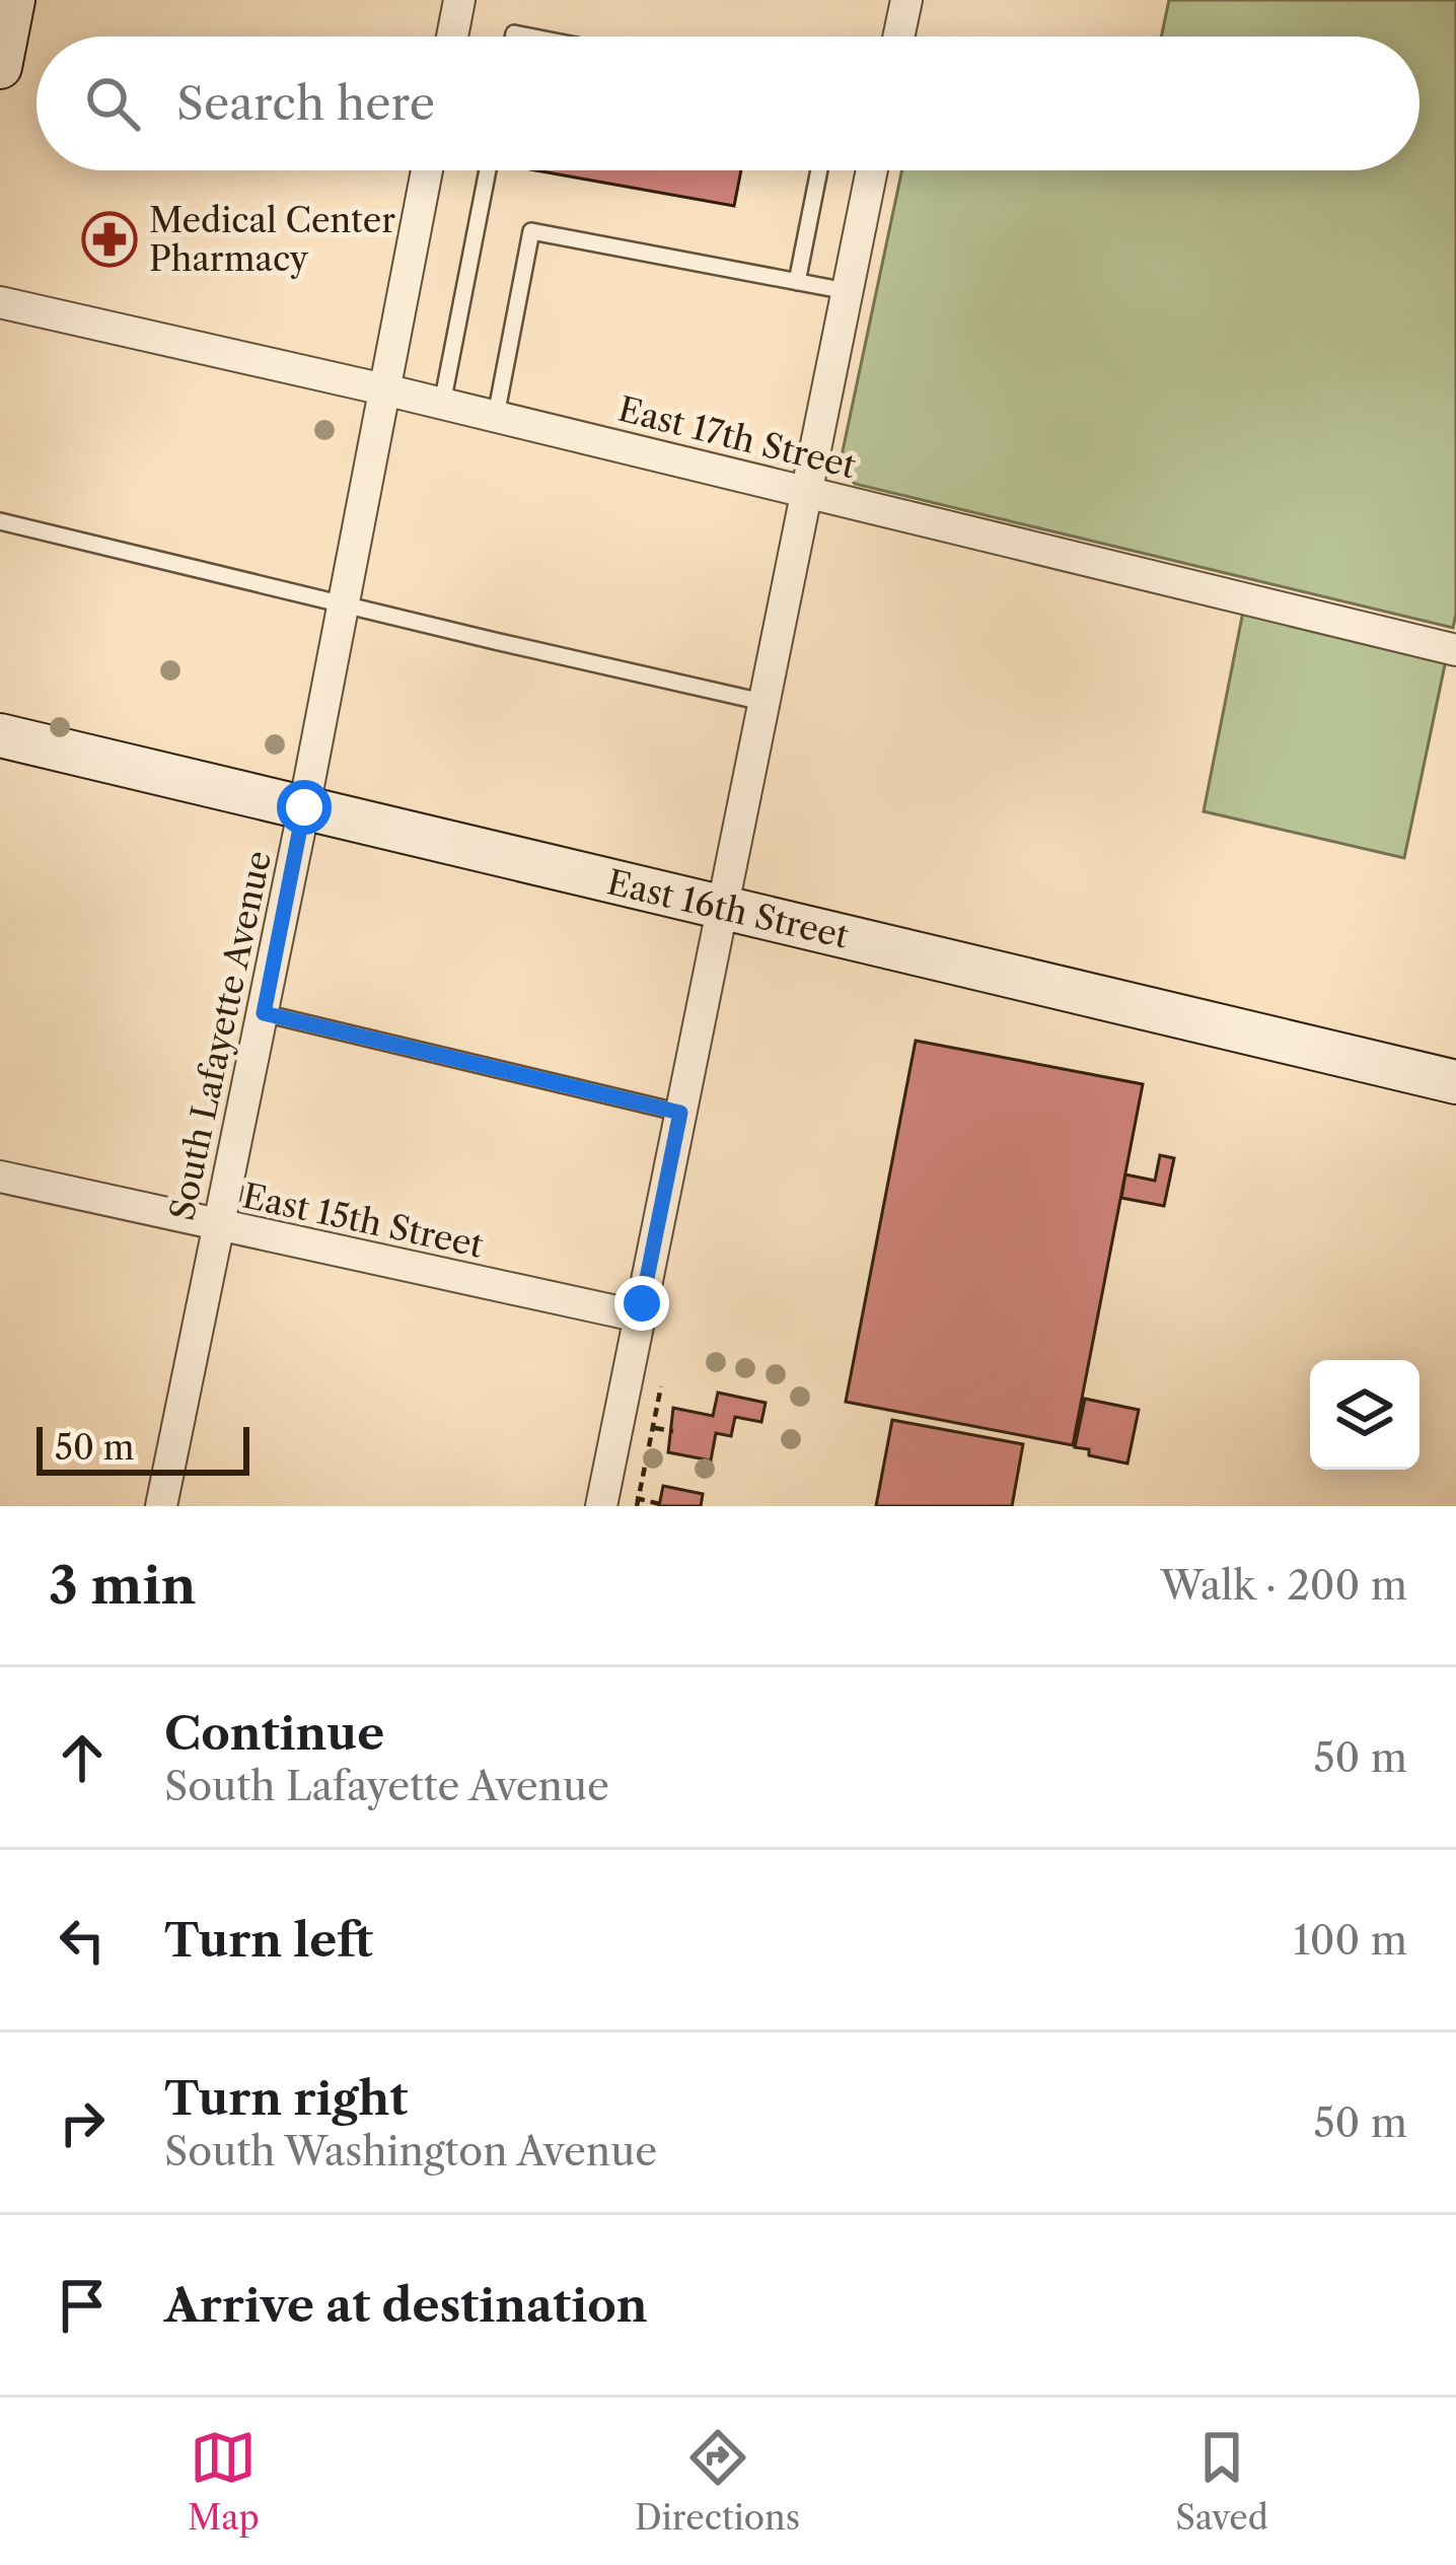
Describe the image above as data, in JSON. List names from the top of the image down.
{
  "streets": {
    "main road": ["East 16th Street"],
    "street": ["East 17th Street", "South Lafayette Avenue", "East 15th Street"]
  },
  "crossings": [
    ["East 17th Street", "South Lafayette Avenue"],
    ["East 16th Street", "South Lafayette Avenue"],
    ["South Lafayette Avenue", "East 15th Street"]
  ],
  "places": {
    "pharmacy": ["Medical Center Pharmacy"]
  },
  "scale_bar": "50 m",
  "page": {
    "search": "Search here",
    "scale": "50 m",
    "heading": ["3 min", "Walk · 200 m"],
    "list": [
      ["Continue", "South Lafayette Avenue", "50 m"],
      ["Turn left", "100 m"],
      ["Turn right", "South Washington Avenue", "50 m"],
      "Arrive at destination"
    ],
    "nav": ["Map", "Directions", "Saved"]
  }
}
